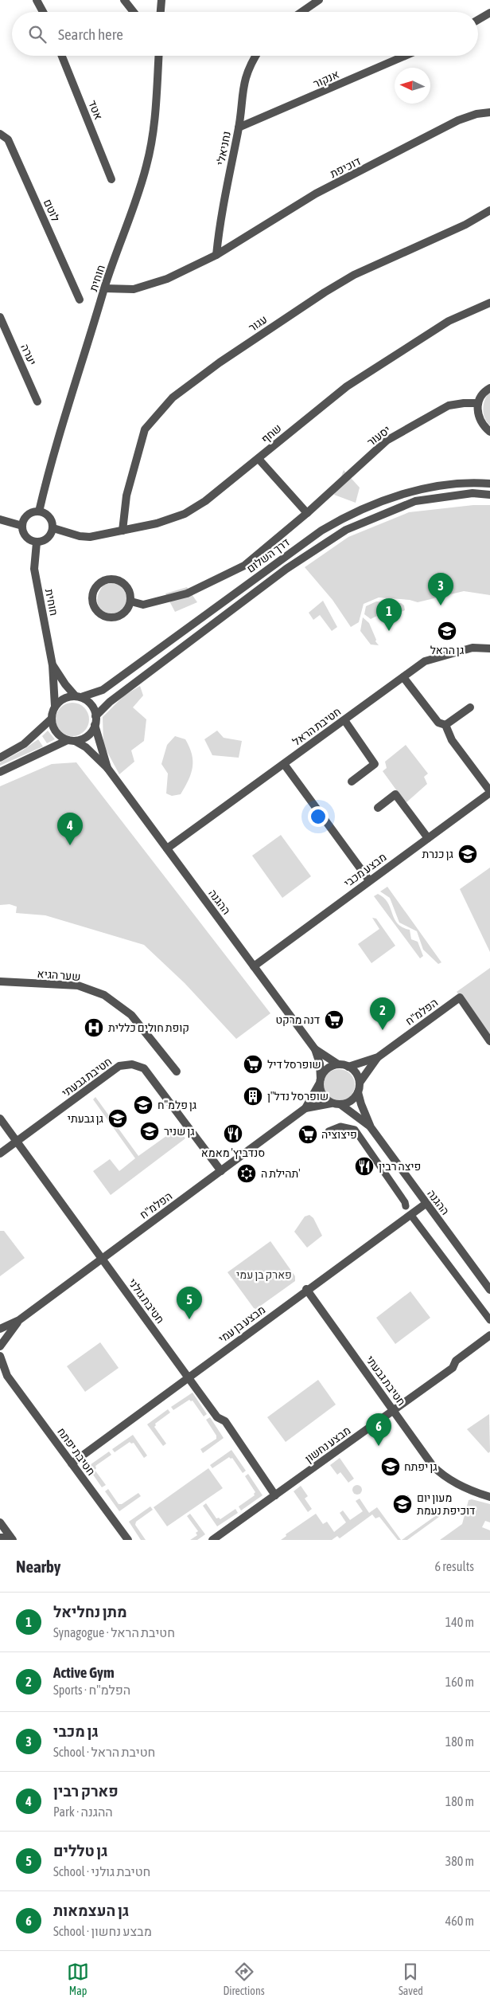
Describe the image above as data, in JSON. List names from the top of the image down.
{
  "streets": {
    "street": [
      "אנקור",
      "אטד",
      "נחניאלי",
      "דוכיפת",
      "לוטם",
      "חוחית",
      "עגור",
      "יערה",
      "שחף",
      "יסעור",
      "דרך השלום",
      "חטיבת הראל",
      "מבצע מכבי",
      "ההגנה",
      "שער הגיא",
      "הפלמ\"ח",
      "חטיבת גבעתי",
      "חטיבת גולני",
      "מבצע בן עמי",
      "מבצע נחשון",
      "חטיבת יפתח"
    ]
  },
  "crossings": [
    ["אנקור", "נחניאלי"],
    ["נחניאלי", "דוכיפת"],
    ["דוכיפת", "חוחית"],
    ["חוחית", "שחף"],
    ["חוחית", "דרך השלום"],
    ["חוחית", "ההגנה"],
    ["עגור", "שחף"],
    ["דרך השלום", "ההגנה"],
    ["חטיבת הראל", "ההגנה"],
    ["מבצע מכבי", "ההגנה"],
    ["ההגנה", "הפלמ\"ח"],
    ["ההגנה", "מבצע בן עמי"],
    ["הפלמ\"ח", "חטיבת גבעתי"],
    ["הפלמ\"ח", "חטיבת גולני"],
    ["חטיבת גבעתי", "חטיבת גולני"],
    ["חטיבת גבעתי", "מבצע בן עמי"],
    ["חטיבת גבעתי", "מבצע נחשון"],
    ["חטיבת גולני", "מבצע בן עמי"],
    ["חטיבת גולני", "מבצע נחשון"],
    ["מבצע בן עמי", "חטיבת יפתח"]
  ],
  "parks": ["פארק בן עמי"],
  "places": {
    "school or university": [
      "גן הראל",
      "גן כנרת",
      "גן פלמ\"ח",
      "גן גבעתי",
      "גן שניר",
      "גן יפתח",
      "מעון יום דוכיפת נעמת"
    ],
    "supermarket": ["דנה מרקט", "שופרסל דיל", "פיצוציה"],
    "hospital": ["קופת חולים כללית"],
    "building": ["שופרסל נדל\"ן"],
    "restaurant": ["סנדביץ' מאמא", "פיצה רבין"],
    "synagogue": ["תהילת ה'"]
  },
  "north": "left",
  "page": {
    "search": "Search here",
    "pins": [
      "3",
      "1",
      "4",
      "2",
      "5",
      "6"
    ],
    "heading": ["Nearby", "6 results"],
    "list": [
      {
        "mark": "1",
        "name": "מתן נחליאל",
        "note": "Synagogue · חטיבת הראל",
        "value": "140 m"
      },
      {
        "mark": "2",
        "name": "Active Gym",
        "note": "Sports · הפלמ\"ח",
        "value": "160 m"
      },
      {
        "mark": "3",
        "name": "גן מכבי",
        "note": "School · חטיבת הראל",
        "value": "180 m"
      },
      {
        "mark": "4",
        "name": "פארק רבין",
        "note": "Park · ההגנה",
        "value": "180 m"
      },
      {
        "mark": "5",
        "name": "גן טללים",
        "note": "School · חטיבת גולני",
        "value": "380 m"
      },
      {
        "mark": "6",
        "name": "גן העצמאות",
        "note": "School · מבצע נחשון",
        "value": "460 m"
      }
    ],
    "nav": ["Map", "Directions", "Saved"]
  }
}
